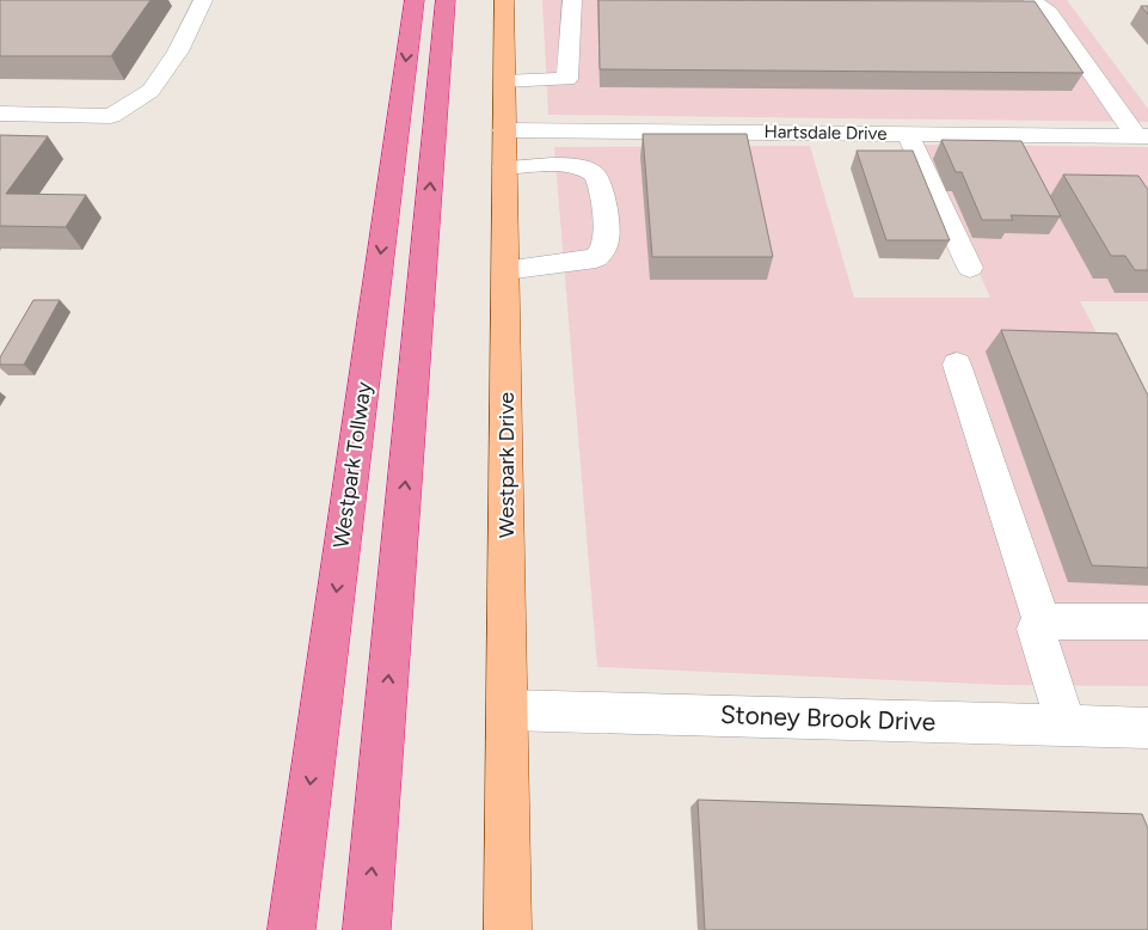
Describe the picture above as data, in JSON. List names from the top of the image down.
{
  "streets": {
    "highway": ["Westpark Tollway"],
    "main road": ["Westpark Drive"],
    "street": ["Hartsdale Drive", "Stoney Brook Drive"]
  },
  "crossings": [
    ["Hartsdale Drive", "Westpark Drive"],
    ["Westpark Drive", "Stoney Brook Drive"]
  ]
}
